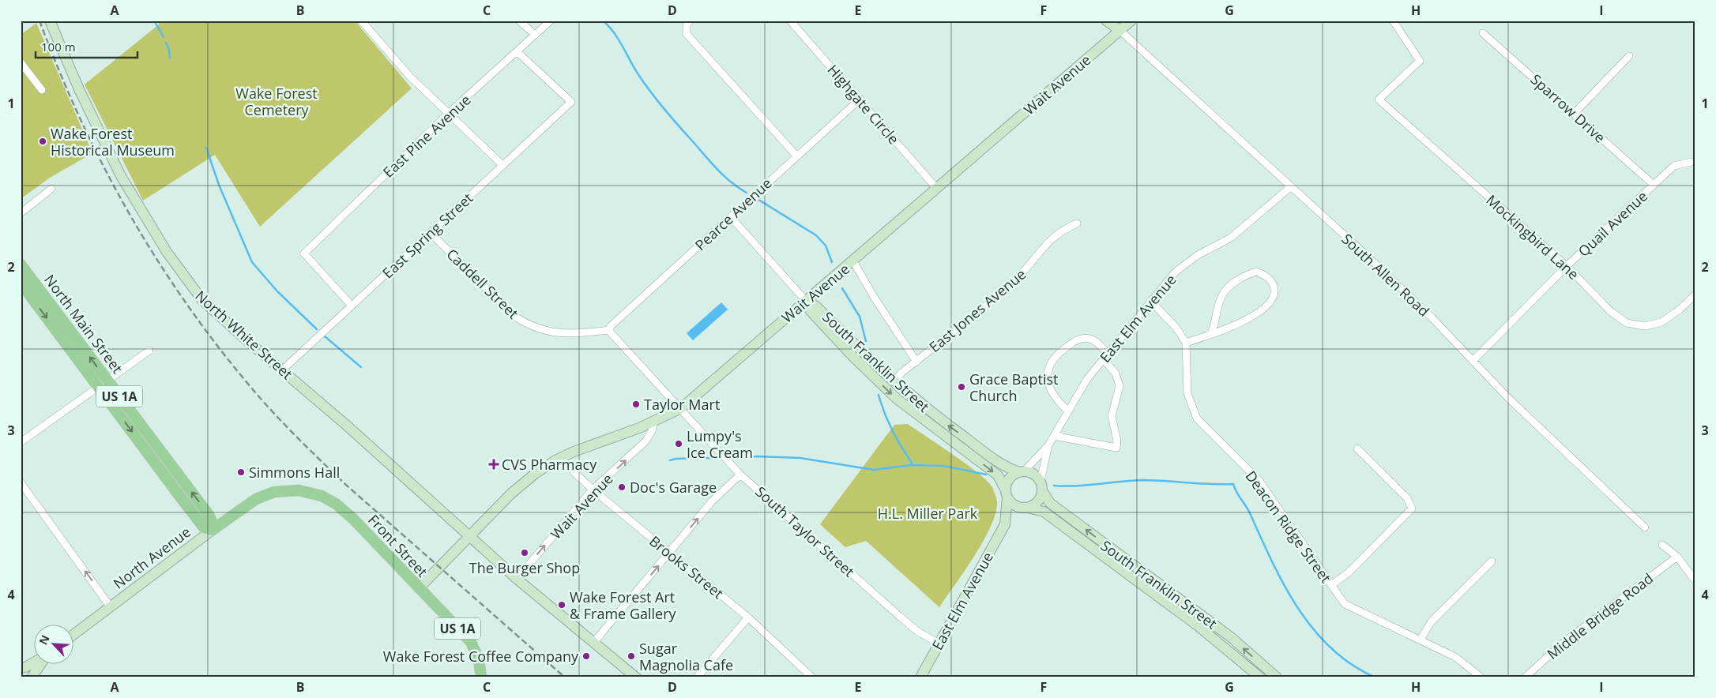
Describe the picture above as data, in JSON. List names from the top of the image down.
{
  "streets": {
    "main road": [
      "North Main Street",
      "US 1A",
      "Front Street",
      "North Avenue"
    ],
    "street": [
      "Wait Avenue",
      "Highgate Circle",
      "Sparrow Drive",
      "East Pine Avenue",
      "Pearce Avenue",
      "Quail Avenue",
      "East Spring Street",
      "Mockingbird Lane",
      "South Allen Road",
      "Caddell Street",
      "East Jones Avenue",
      "East Elm Avenue",
      "North White Street",
      "South Franklin Street",
      "Deacon Ridge Street",
      "South Taylor Street",
      "Brooks Street",
      "Middle Bridge Road"
    ]
  },
  "crossings": [
    ["Wait Avenue", "Highgate Circle"],
    ["Wait Avenue", "South Allen Road"],
    ["Wait Avenue", "North White Street"],
    ["Wait Avenue", "South Franklin Street"],
    ["Wait Avenue", "South Taylor Street"],
    ["Wait Avenue", "Brooks Street"],
    ["Highgate Circle", "Pearce Avenue"],
    ["Sparrow Drive", "Quail Avenue"],
    ["East Pine Avenue", "East Spring Street"],
    ["Pearce Avenue", "Caddell Street"],
    ["Pearce Avenue", "South Taylor Street"],
    ["Quail Avenue", "Mockingbird Lane"],
    ["Quail Avenue", "South Allen Road"],
    ["East Spring Street", "Caddell Street"],
    ["East Spring Street", "North White Street"],
    ["South Allen Road", "East Elm Avenue"],
    ["Caddell Street", "South Taylor Street"],
    ["East Jones Avenue", "South Franklin Street"],
    ["East Elm Avenue", "South Franklin Street"],
    ["East Elm Avenue", "South Taylor Street"],
    ["North Main Street", "North Avenue"],
    ["Front Street", "North Avenue"]
  ],
  "parks": ["Wake Forest Cemetery", "H.L. Miller Park"],
  "places": {
    "other": [
      "Wake Forest Historical Museum",
      "Grace Baptist Church",
      "Taylor Mart",
      "Lumpy's Ice Cream",
      "Simmons Hall",
      "Doc's Garage",
      "The Burger Shop",
      "Wake Forest Art & Frame Gallery",
      "Wake Forest Coffee Company",
      "Sugar Magnolia Cafe"
    ],
    "health": ["CVS Pharmacy"]
  },
  "scale_bar": "100 m",
  "north": "top left",
  "grid": {
    "columns": [
      "A",
      "B",
      "C",
      "D",
      "E",
      "F",
      "G",
      "H",
      "I"
    ],
    "rows": [
      "1",
      "2",
      "3",
      "4"
    ]
  }
}
